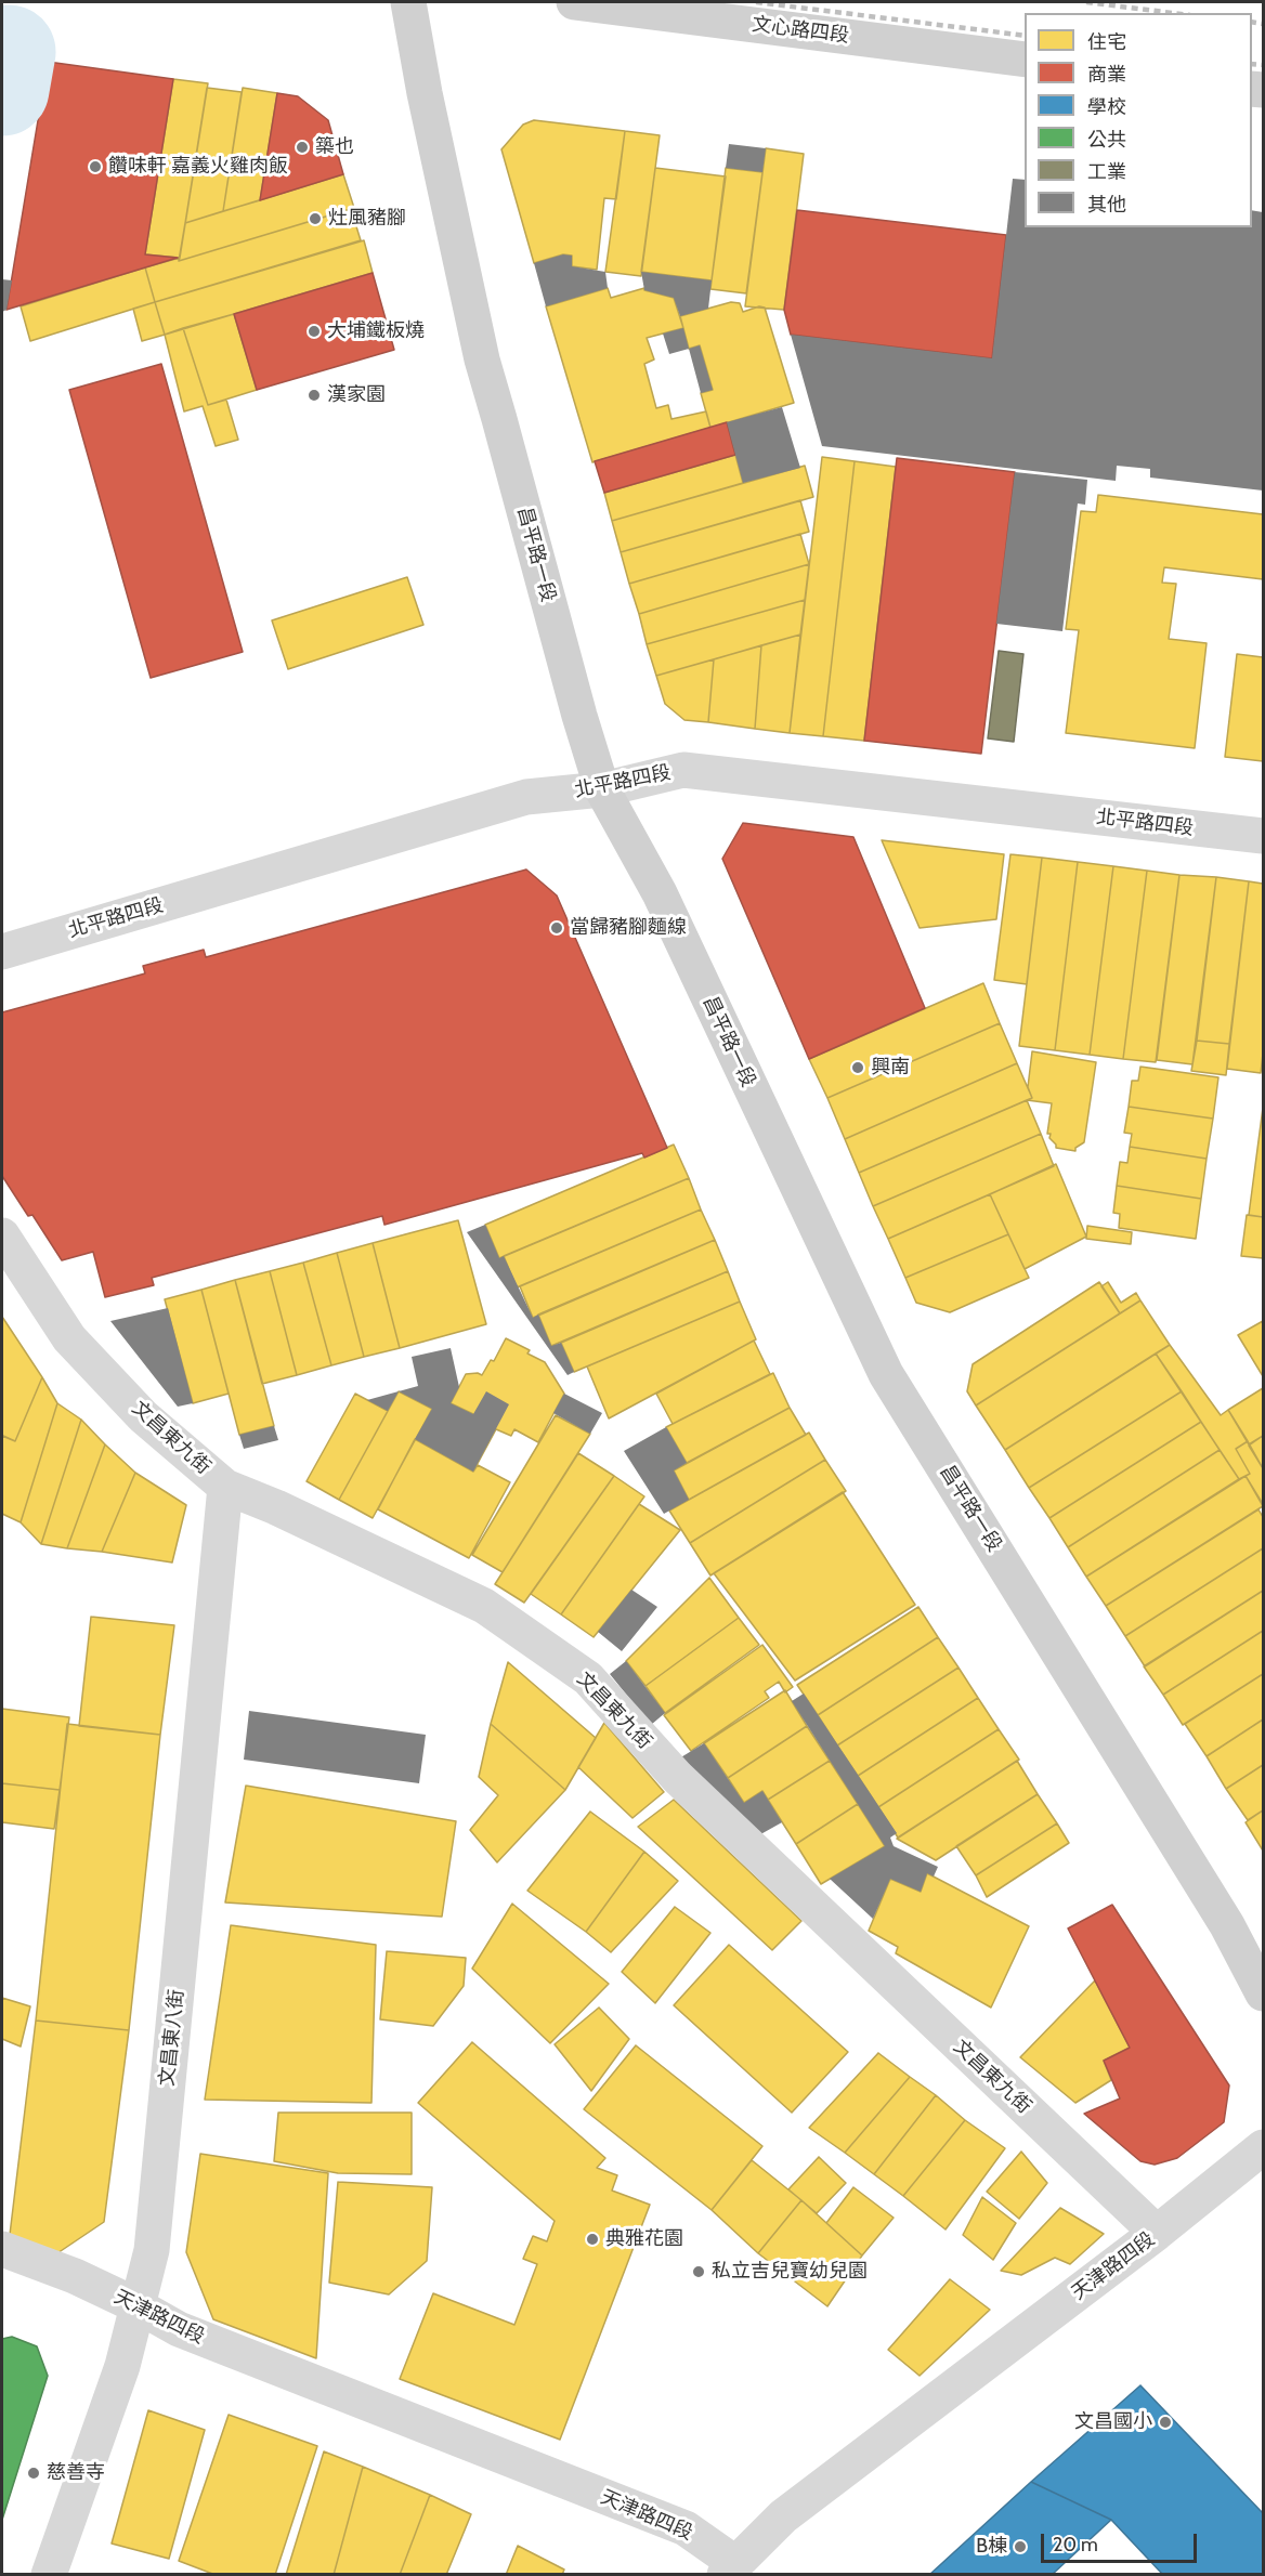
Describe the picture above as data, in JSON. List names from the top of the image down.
{
  "streets": {
    "street": [
      "文心路四段",
      "昌平路一段",
      "北平路四段",
      "文昌東九街",
      "文昌東八街",
      "天津路四段"
    ]
  },
  "crossings": [
    ["昌平路一段", "北平路四段"],
    ["文昌東九街", "文昌東八街"],
    ["文昌東九街", "天津路四段"],
    ["文昌東八街", "天津路四段"]
  ],
  "places": [
    "築也",
    "饡味軒 嘉義火雞肉飯",
    "灶風豬腳",
    "大埔鐵板燒",
    "漢家園",
    "當歸豬腳麵線",
    "興南",
    "典雅花園",
    "私立吉兒寶幼兒園",
    "文昌國小",
    "慈善寺",
    "B棟"
  ],
  "legend": [
    "住宅",
    "商業",
    "學校",
    "公共",
    "工業",
    "其他"
  ],
  "scale_bar": "20 m"
}
